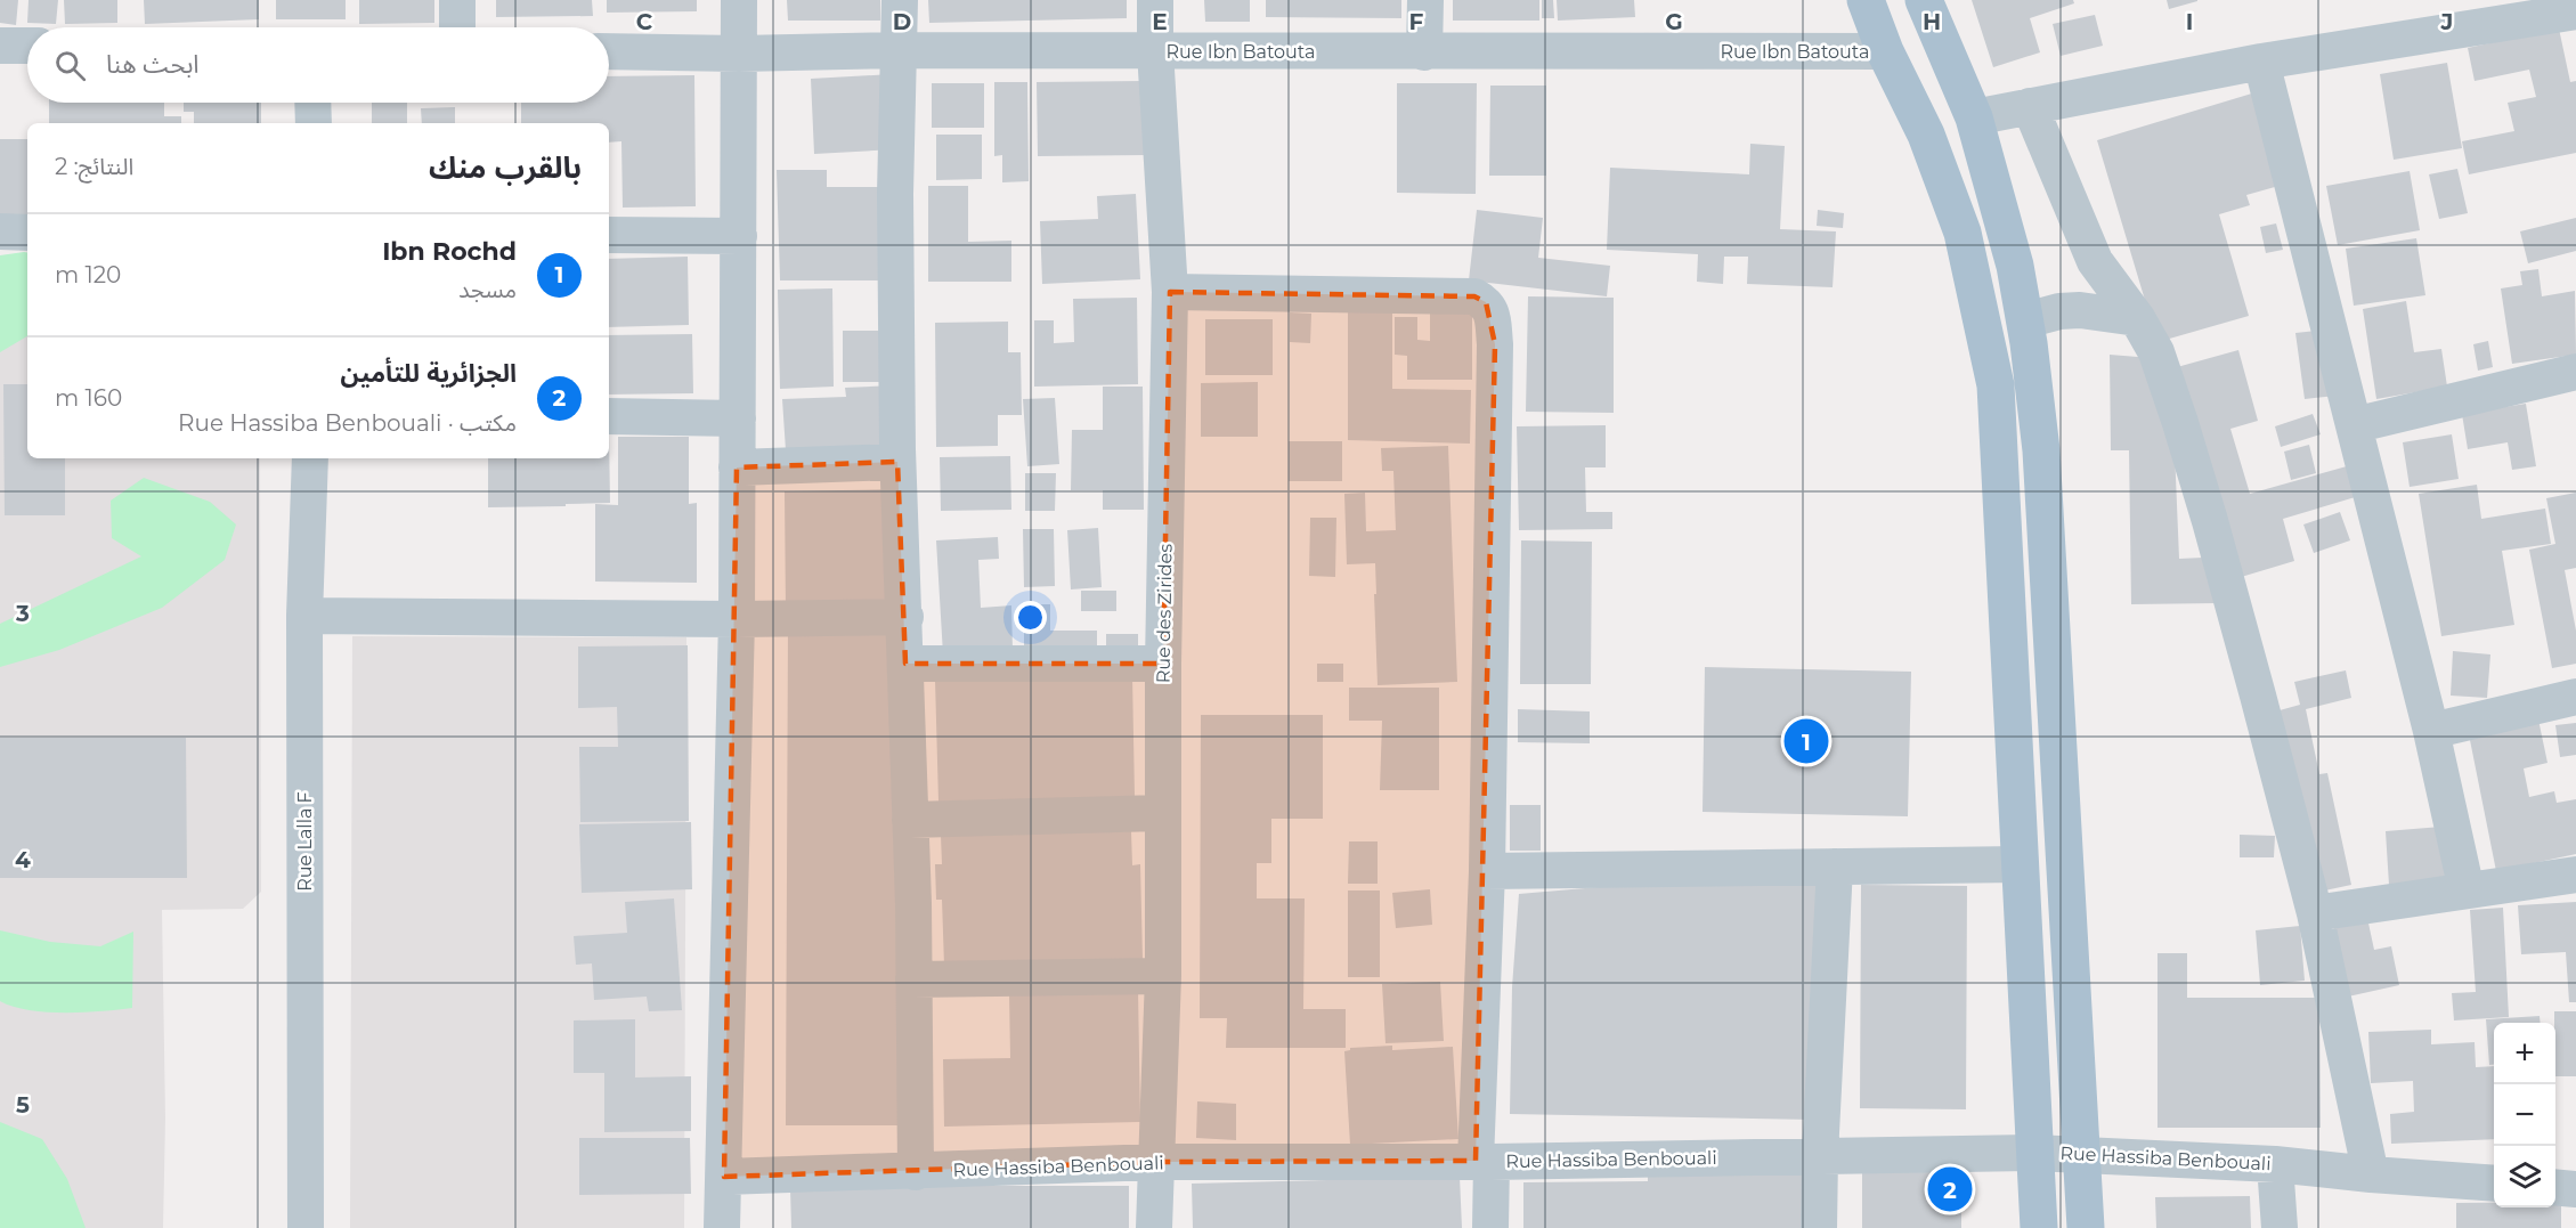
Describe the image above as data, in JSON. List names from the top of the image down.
{
  "streets": {
    "street": [
      "Rue Ibn Batouta",
      "Rue des Zirides",
      "Rue Lalla F",
      "Rue Hassiba Benbouali"
    ]
  },
  "crossings": [
    ["Rue Ibn Batouta", "Rue des Zirides"],
    ["Rue des Zirides", "Rue Hassiba Benbouali"]
  ],
  "page": {
    "search": "ابحث هنا",
    "heading": ["بالقرب منك", "النتائج: 2"],
    "list": [
      {
        "mark": "1",
        "name": "Ibn Rochd",
        "note": "مسجد",
        "value": "120 m"
      },
      {
        "mark": "2",
        "name": "الجزائرية للتأمين",
        "note": "مكتب · Rue Hassiba Benbouali",
        "value": "160 m"
      }
    ],
    "pins": ["1", "2"],
    "map_buttons": ["+", "−"]
  },
  "grid": {
    "columns": [
      "C",
      "D",
      "E",
      "F",
      "G",
      "H",
      "I",
      "J"
    ],
    "rows": ["3", "4", "5"]
  }
}
